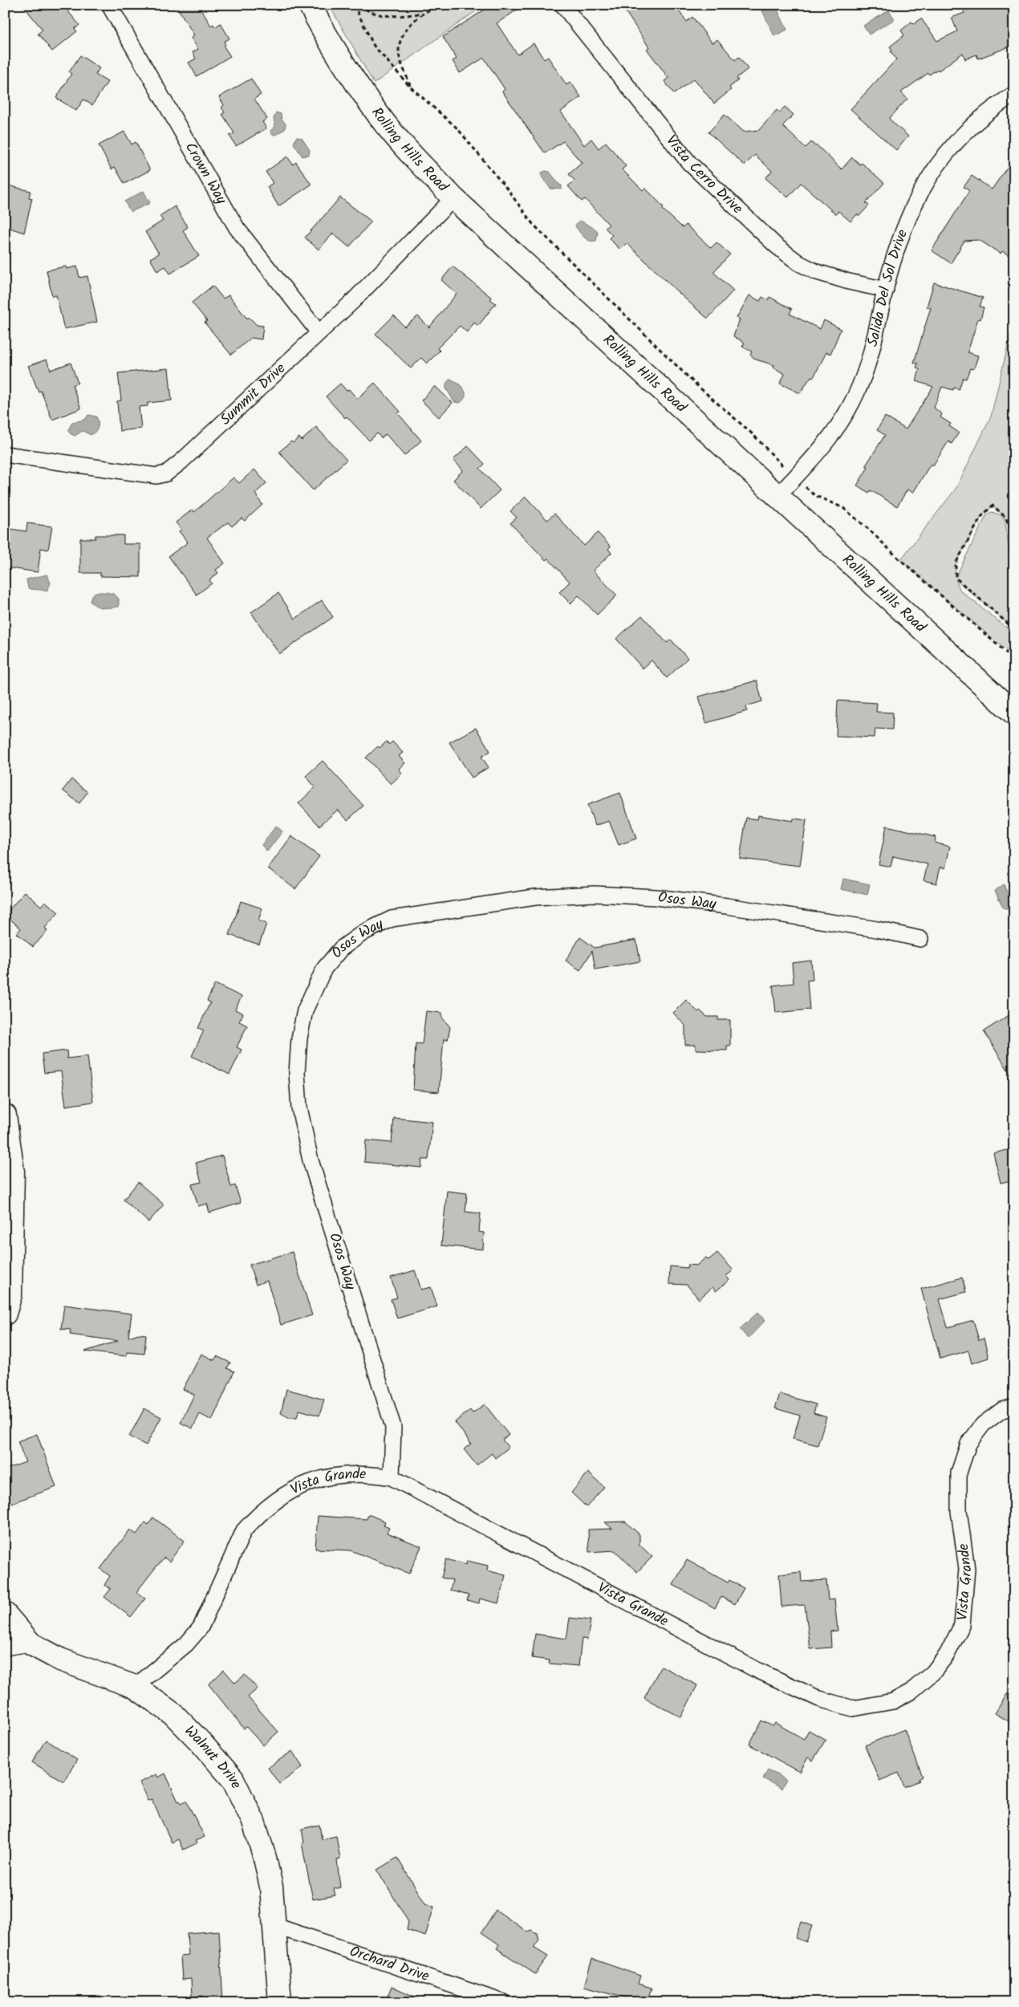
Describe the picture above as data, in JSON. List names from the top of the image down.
{
  "streets": {
    "street": [
      "Rolling Hills Road",
      "Crown Way",
      "Vista Cerro Drive",
      "Salida Del Sol Drive",
      "Summit Drive",
      "Osos Way",
      "Vista Grande",
      "Walnut Drive",
      "Orchard Drive"
    ]
  },
  "crossings": [
    ["Rolling Hills Road", "Salida Del Sol Drive"],
    ["Rolling Hills Road", "Summit Drive"],
    ["Crown Way", "Summit Drive"],
    ["Vista Cerro Drive", "Salida Del Sol Drive"],
    ["Osos Way", "Vista Grande"],
    ["Vista Grande", "Walnut Drive"],
    ["Walnut Drive", "Orchard Drive"]
  ]
}
